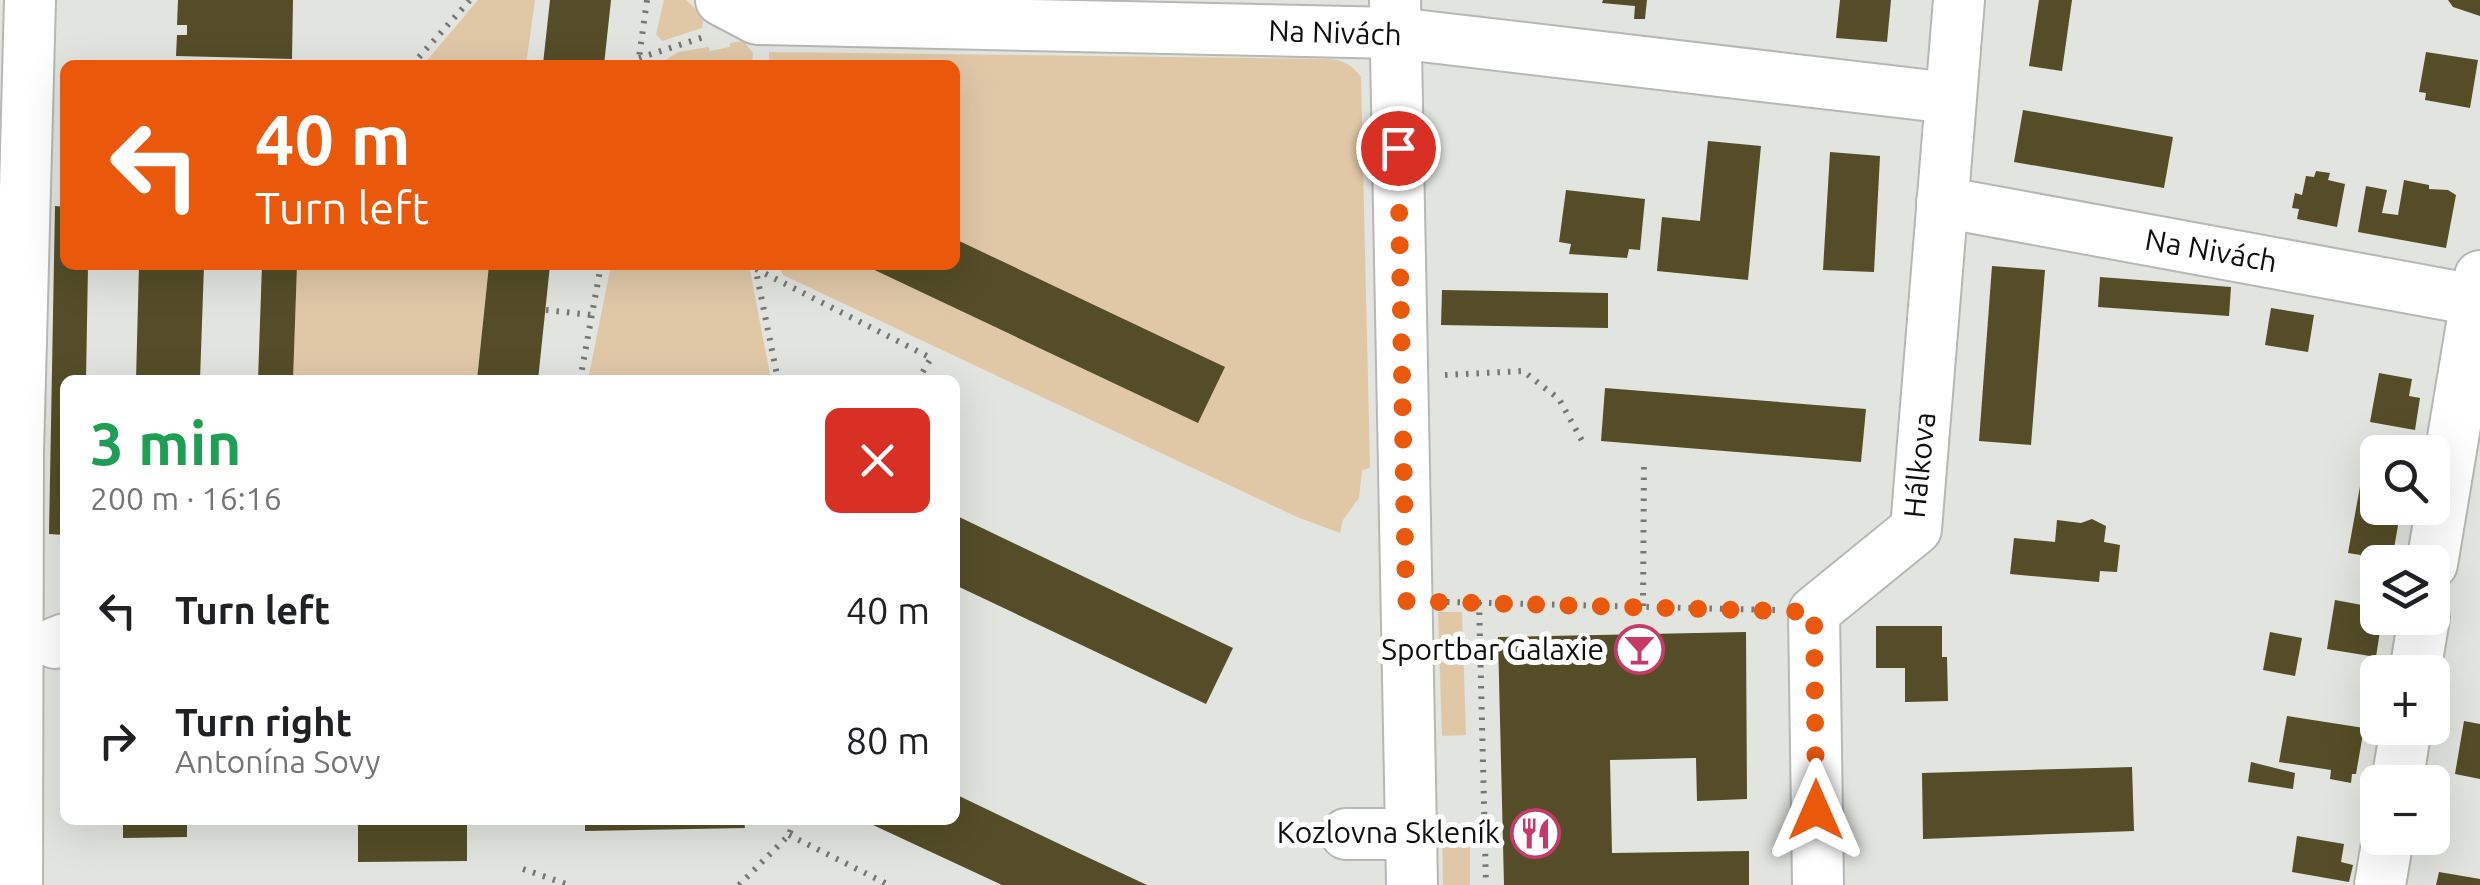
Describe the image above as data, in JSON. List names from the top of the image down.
{
  "streets": {
    "street": ["Na Nivách", "Hálkova"]
  },
  "crossings": [
    ["Na Nivách", "Hálkova"]
  ],
  "places": {
    "bar": ["Sportbar Galaxie"],
    "restaurant": ["Kozlovna Skleník"]
  },
  "page": {
    "turn": ["40 m", "Turn left"],
    "heading": ["3 min", "200 m · 16:16"],
    "map_buttons": ["+", "−"],
    "list": [
      {
        "name": "Turn left",
        "value": "40 m"
      },
      {
        "name": "Turn right",
        "note": "Antonína Sovy",
        "value": "80 m"
      }
    ]
  }
}
